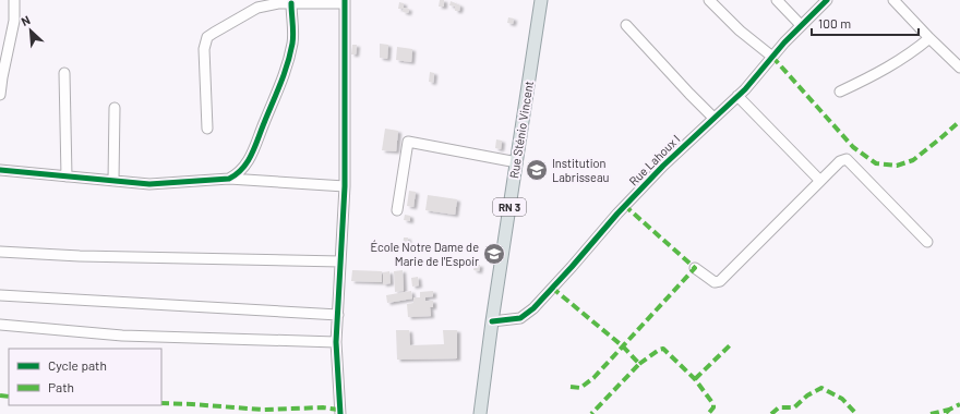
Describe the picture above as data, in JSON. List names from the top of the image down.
{
  "streets": {
    "main road": ["Rue Sténio Vincent", "RN 3"],
    "street": ["Rue Lahoux I"]
  },
  "crossings": [
    ["Rue Sténio Vincent", "Rue Lahoux I"]
  ],
  "places": {
    "school or university": ["Institution Labrisseau", "École Notre Dame de Marie de l'Espoir"]
  },
  "legend": ["Cycle path", "Path"],
  "scale_bar": "100 m",
  "north": "top left"
}
